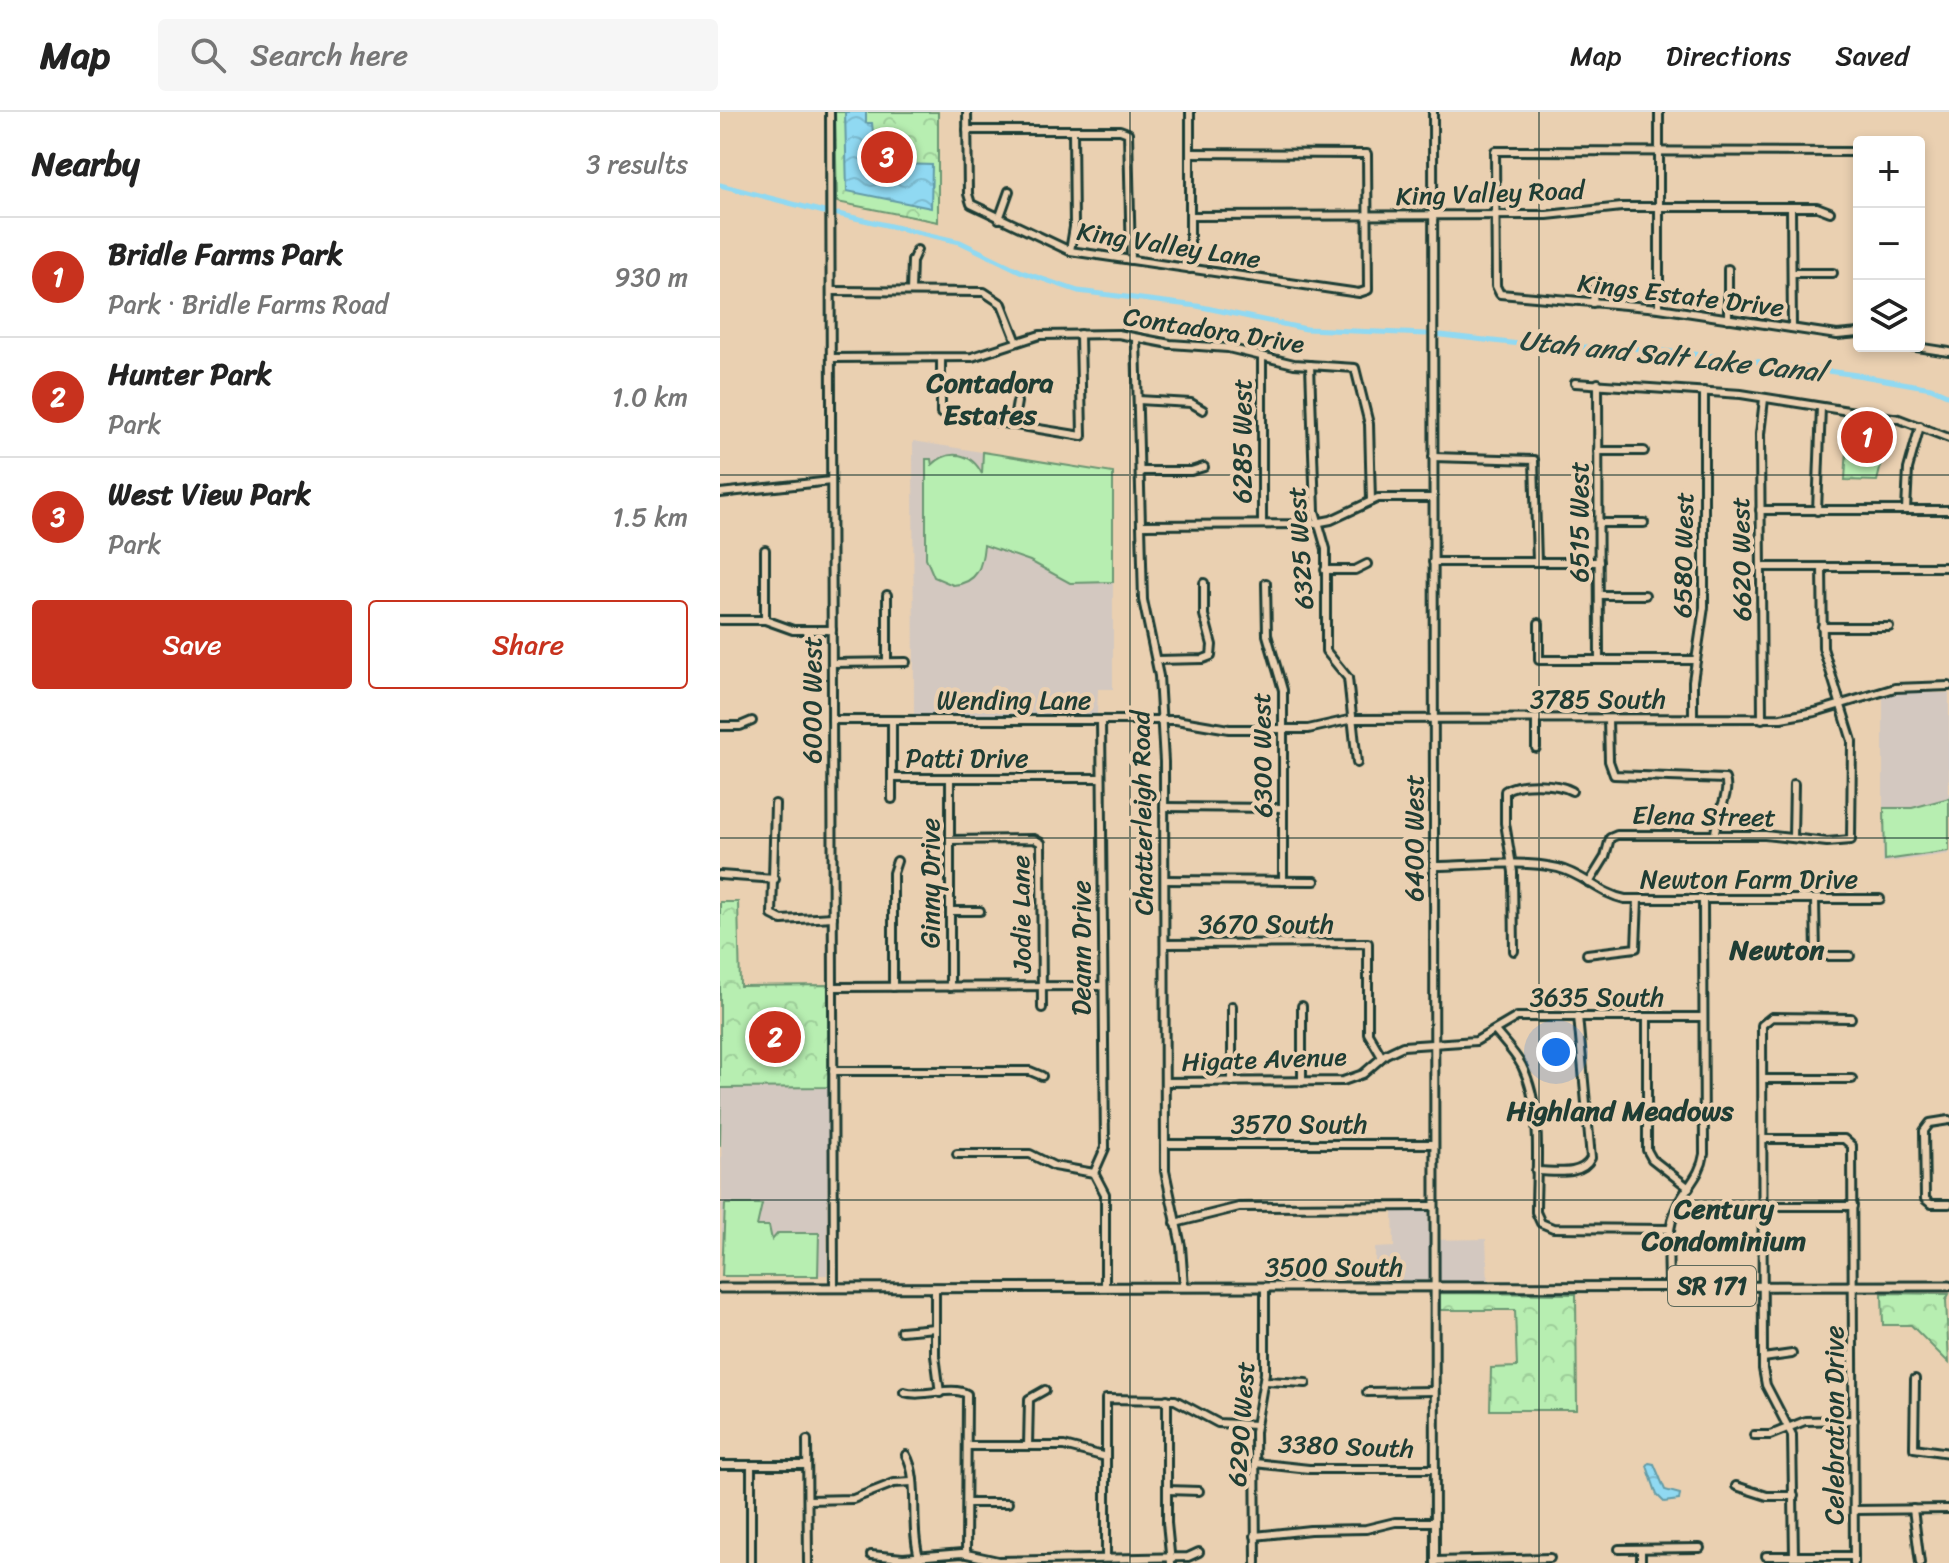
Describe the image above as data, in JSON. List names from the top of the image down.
{
  "streets": {
    "main road": ["3500 South", "SR 171"],
    "street": [
      "King Valley Road",
      "King Valley Lane",
      "Kings Estate Drive",
      "Contadora Drive",
      "6285 West",
      "6515 West",
      "6325 West",
      "6580 West",
      "6620 West",
      "3785 South",
      "6000 West",
      "Wending Lane",
      "6300 West",
      "Patti Drive",
      "Chatterleigh Road",
      "Elena Street",
      "6400 West",
      "Newton Farm Drive",
      "Ginny Drive",
      "Jodie Lane",
      "3670 South",
      "Deann Drive",
      "3635 South",
      "Higate Avenue",
      "3570 South",
      "6290 West",
      "Celebration Drive",
      "3380 South"
    ]
  },
  "crossings": [
    ["King Valley Road", "King Valley Lane"],
    ["King Valley Road", "Kings Estate Drive"],
    ["King Valley Road", "6400 West"],
    ["Contadora Drive", "6285 West"],
    ["Contadora Drive", "6325 West"],
    ["Contadora Drive", "6000 West"],
    ["Contadora Drive", "Chatterleigh Road"],
    ["6325 West", "Wending Lane"],
    ["6580 West", "3785 South"],
    ["6620 West", "3785 South"],
    ["3785 South", "Wending Lane"],
    ["3785 South", "Elena Street"],
    ["3785 South", "6400 West"],
    ["6000 West", "Wending Lane"],
    ["6000 West", "3500 South"],
    ["Wending Lane", "6300 West"],
    ["Wending Lane", "Patti Drive"],
    ["Wending Lane", "Chatterleigh Road"],
    ["Wending Lane", "6400 West"],
    ["Wending Lane", "Deann Drive"],
    ["Patti Drive", "Ginny Drive"],
    ["Patti Drive", "Deann Drive"],
    ["Chatterleigh Road", "3670 South"],
    ["Chatterleigh Road", "Higate Avenue"],
    ["Chatterleigh Road", "3570 South"],
    ["Chatterleigh Road", "3500 South"],
    ["Elena Street", "Newton Farm Drive"],
    ["6400 West", "Newton Farm Drive"],
    ["6400 West", "3635 South"],
    ["6400 West", "Higate Avenue"],
    ["6400 West", "3570 South"],
    ["6400 West", "3500 South"],
    ["6400 West", "3380 South"],
    ["Ginny Drive", "Jodie Lane"],
    ["3670 South", "Higate Avenue"],
    ["3635 South", "Higate Avenue"],
    ["3500 South", "6290 West"],
    ["3500 South", "Celebration Drive"],
    ["6290 West", "3380 South"]
  ],
  "districts": [
    "Contadora Estates",
    "Newton",
    "Highland Meadows",
    "Century Condominium"
  ],
  "water": ["Utah and Salt Lake Canal"],
  "page": {
    "header": "Map",
    "search": "Search here",
    "nav": ["Map", "Directions", "Saved"],
    "heading": ["Nearby", "3 results"],
    "pins": ["3", "1", "2"],
    "map_buttons": ["+", "−"],
    "list": [
      {
        "mark": "1",
        "name": "Bridle Farms Park",
        "note": "Park · Bridle Farms Road",
        "value": "930 m"
      },
      {
        "mark": "2",
        "name": "Hunter Park",
        "note": "Park",
        "value": "1.0 km"
      },
      {
        "mark": "3",
        "name": "West View Park",
        "note": "Park",
        "value": "1.5 km"
      }
    ],
    "buttons": ["Save", "Share"]
  }
}
